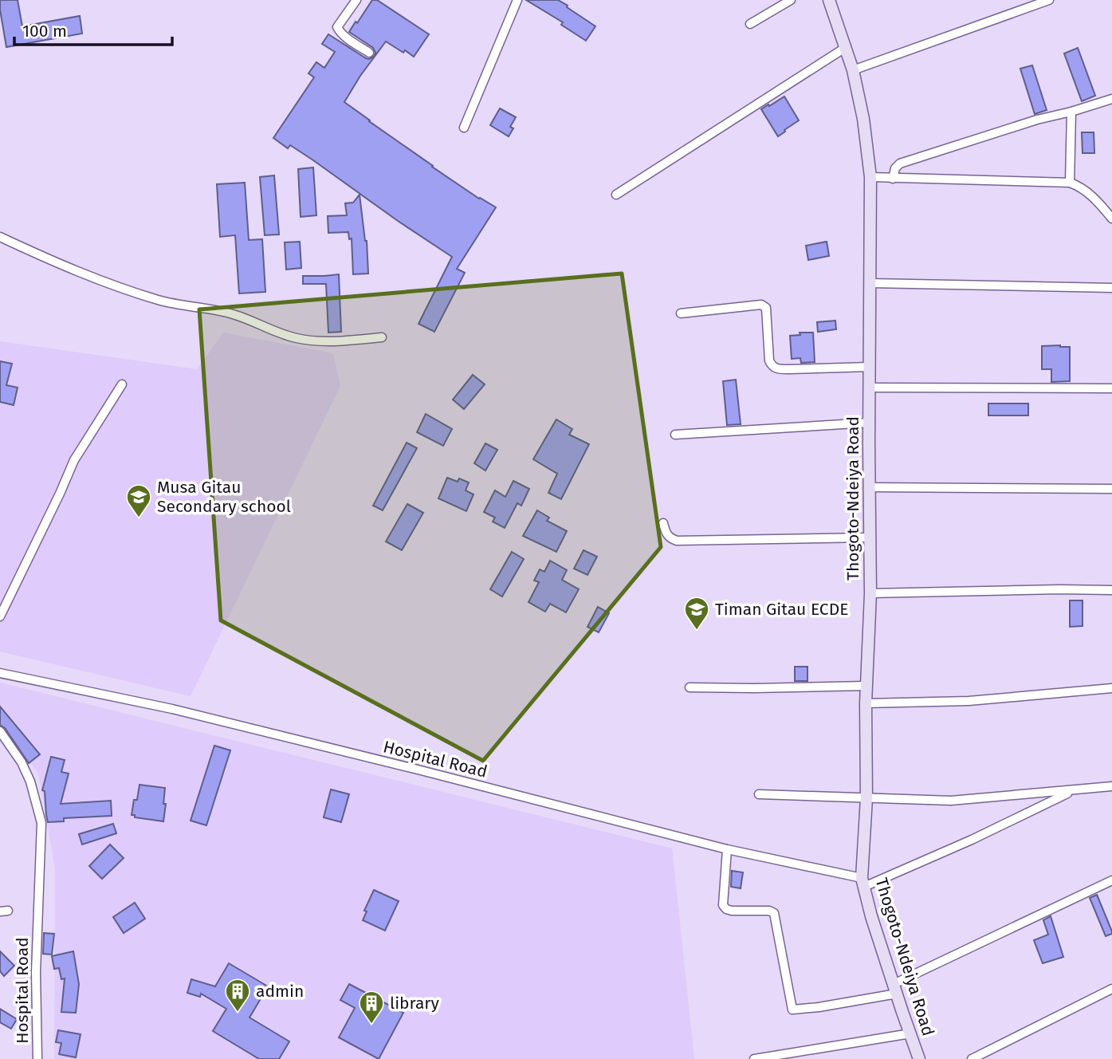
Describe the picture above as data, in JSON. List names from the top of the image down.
{
  "streets": {
    "main road": ["Thogoto-Ndeiya Road"],
    "street": ["Hospital Road"]
  },
  "crossings": [
    ["Thogoto-Ndeiya Road", "Hospital Road"]
  ],
  "places": {
    "school or university": ["Musa Gitau Secondary school", "Timan Gitau ECDE"],
    "building": ["admin", "library"]
  },
  "scale_bar": "100 m"
}
